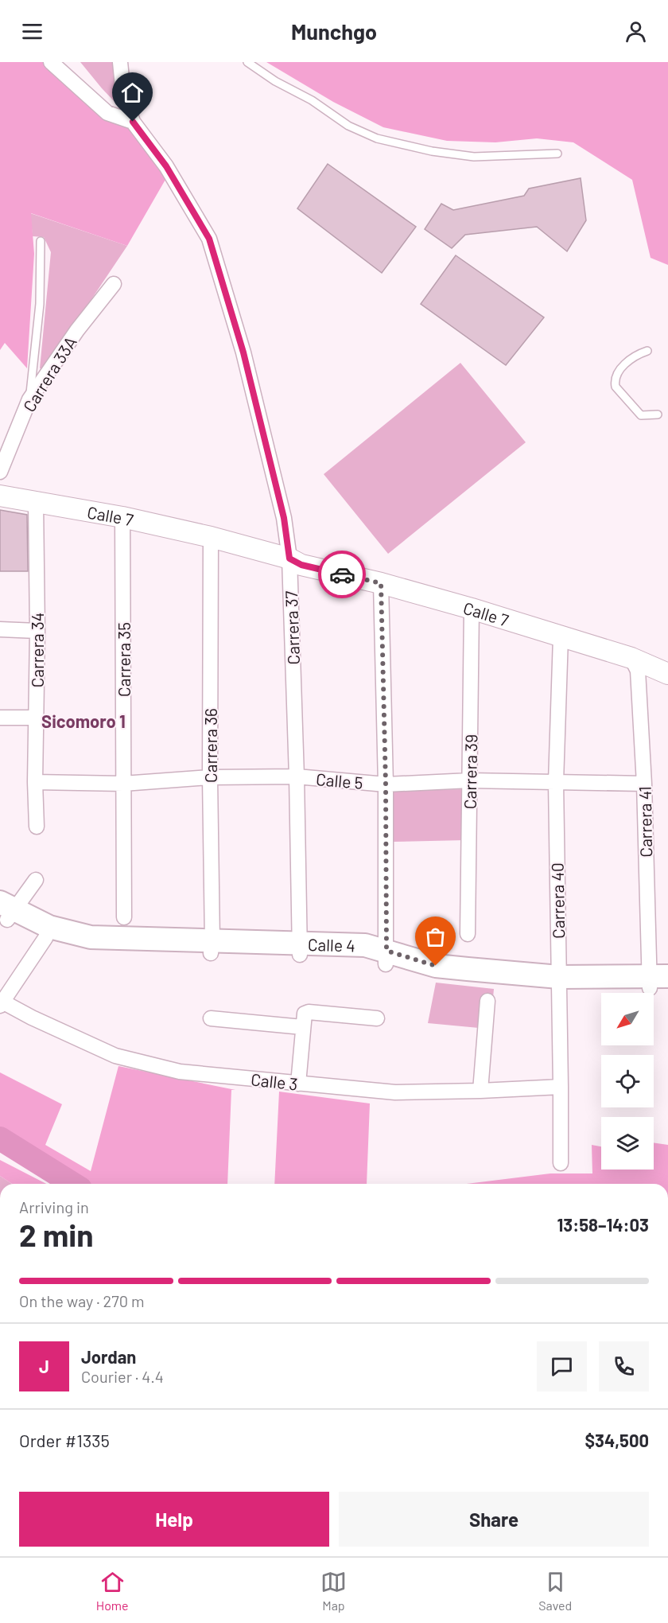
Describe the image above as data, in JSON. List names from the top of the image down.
{
  "streets": {
    "main road": ["Calle 4"],
    "street": [
      "Carrera 33A",
      "Calle 7",
      "Carrera 37",
      "Carrera 34",
      "Carrera 35",
      "Carrera 36",
      "Carrera 39",
      "Calle 5",
      "Carrera 41",
      "Carrera 40",
      "Calle 3"
    ]
  },
  "crossings": [
    ["Calle 7", "Carrera 37"],
    ["Calle 7", "Carrera 34"],
    ["Calle 7", "Carrera 35"],
    ["Calle 7", "Carrera 36"],
    ["Calle 7", "Carrera 39"],
    ["Calle 7", "Carrera 41"],
    ["Calle 7", "Carrera 40"],
    ["Carrera 37", "Calle 5"],
    ["Carrera 37", "Calle 4"],
    ["Carrera 34", "Calle 5"],
    ["Carrera 35", "Calle 5"],
    ["Carrera 36", "Calle 5"],
    ["Carrera 36", "Calle 4"],
    ["Carrera 39", "Calle 5"],
    ["Calle 5", "Carrera 41"],
    ["Calle 5", "Carrera 40"],
    ["Carrera 41", "Calle 4"],
    ["Carrera 40", "Calle 4"],
    ["Carrera 40", "Calle 3"]
  ],
  "districts": ["Sicomoro 1"],
  "north": "bottom left",
  "page": {
    "header": "Munchgo",
    "heading": ["2 min", "Arriving in", "13:58–14:03"],
    "panel": [
      "Jordan",
      "Courier · 4.4",
      "Order #1335",
      "$34,500"
    ],
    "bar": "On the way · 270 m",
    "round": "J",
    "buttons": ["Help", "Share"],
    "tabs": ["Home", "Map", "Saved"]
  }
}
